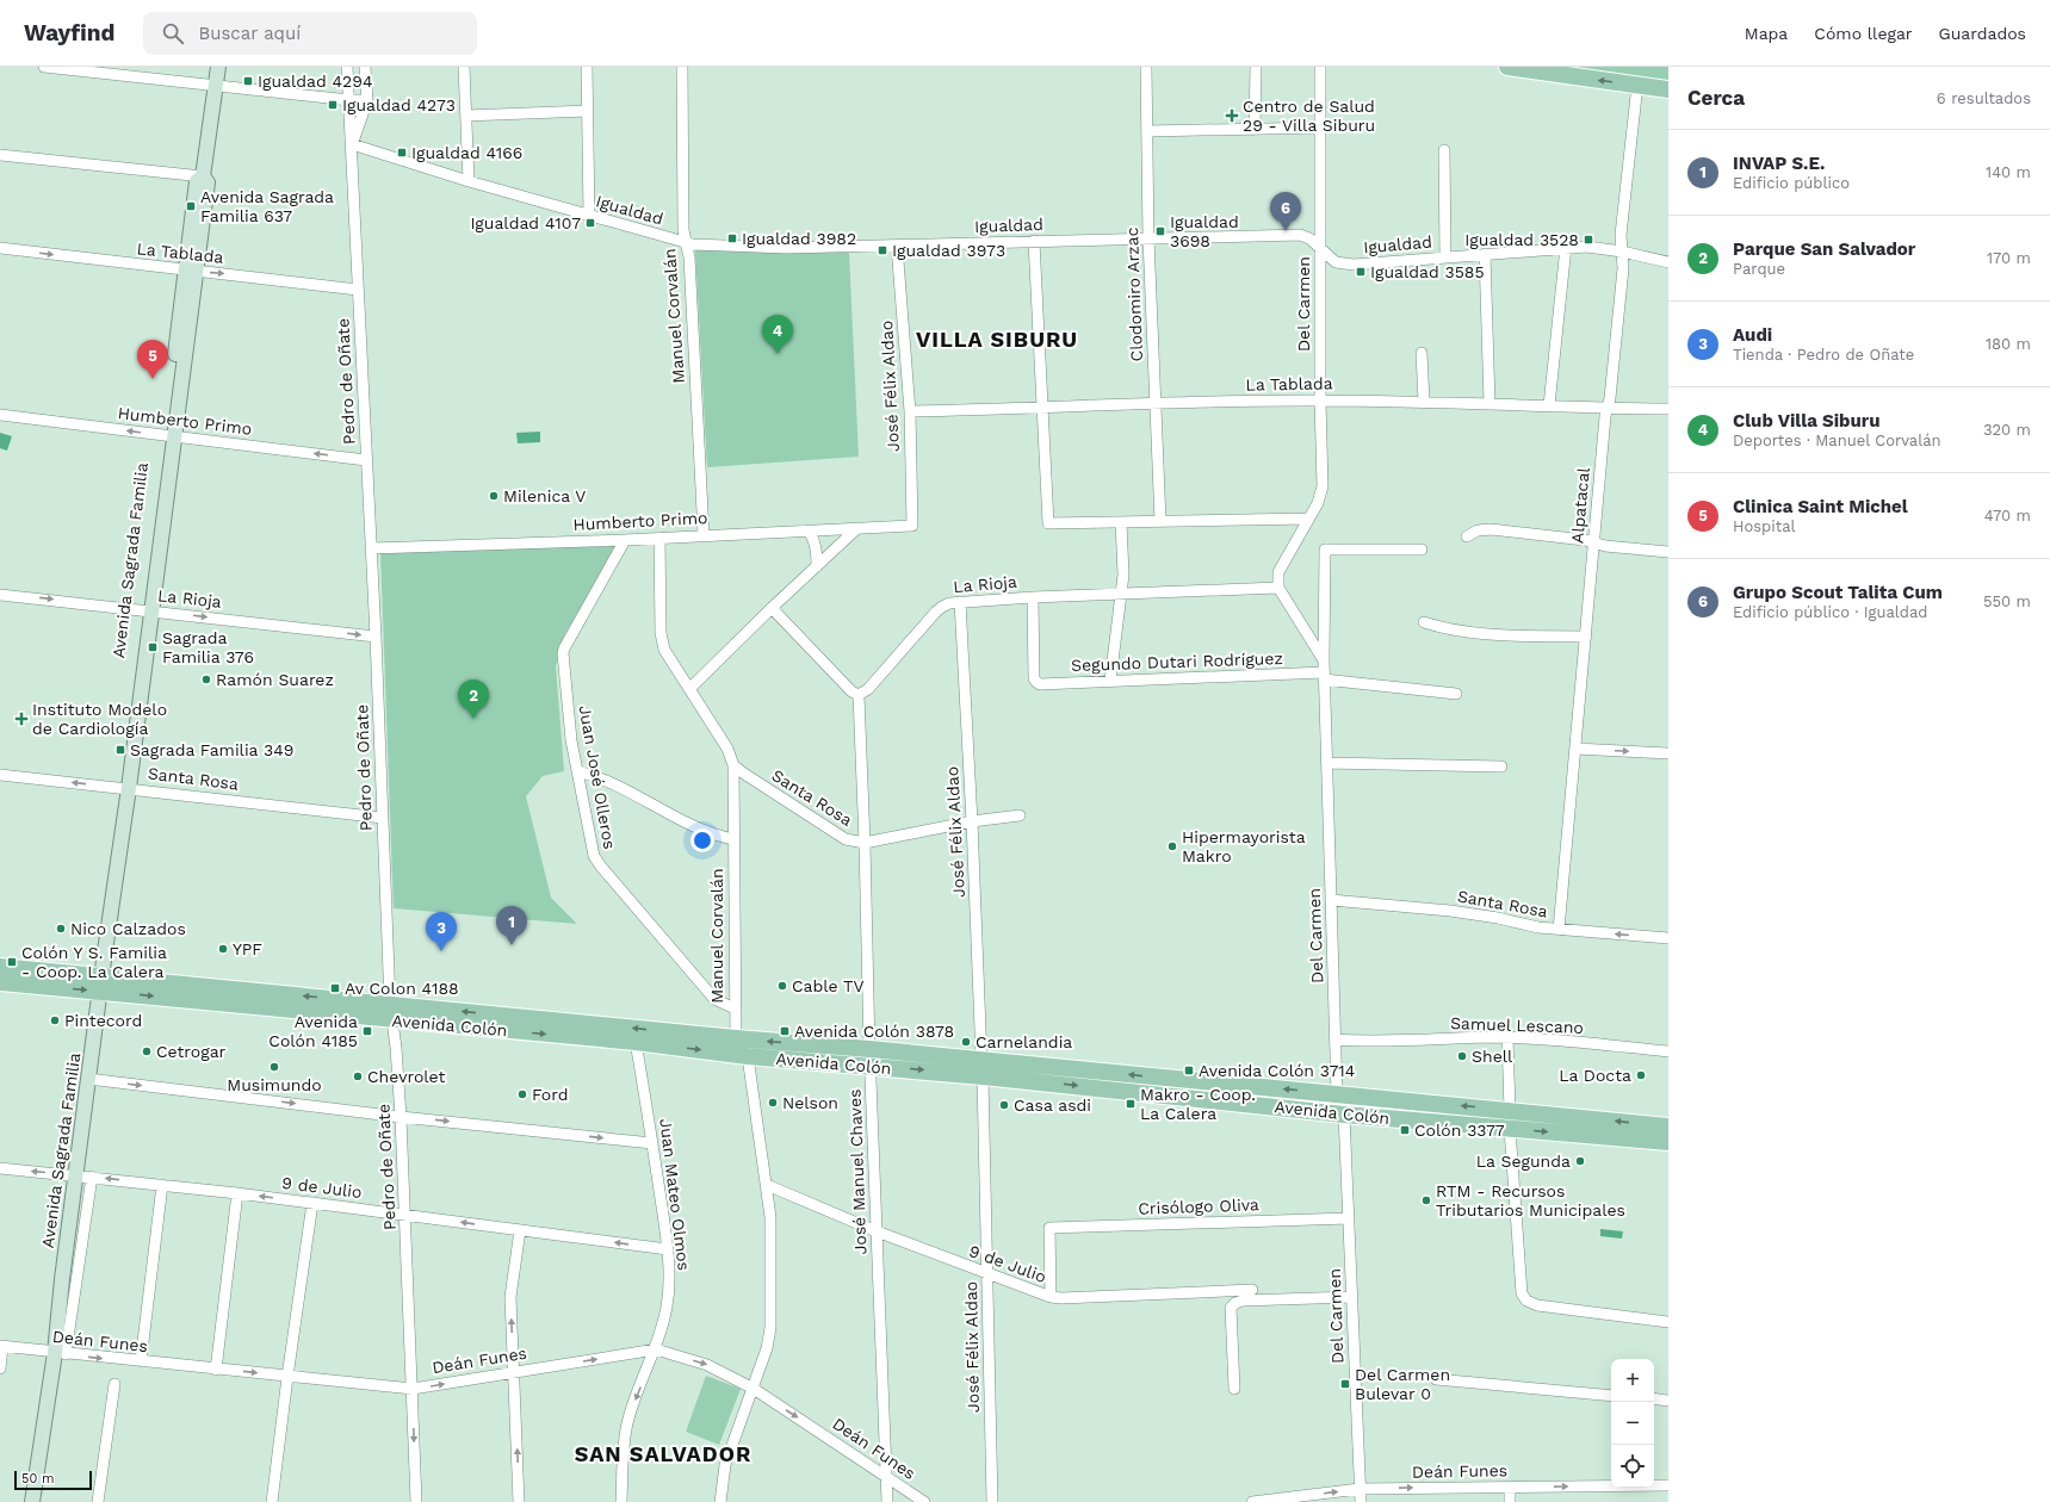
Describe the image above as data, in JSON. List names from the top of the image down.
{
  "streets": {
    "main road": ["Avenida Sagrada Familia", "Avenida Colón"],
    "street": [
      "Igualdad",
      "La Tablada",
      "Clodomiro Arzac",
      "Del Carmen",
      "Manuel Corvalán",
      "Pedro de Oñate",
      "José Félix Aldao",
      "Humberto Primo",
      "Alpatacal",
      "La Rioja",
      "Segundo Dutari Rodríguez",
      "Juan José Olleros",
      "Santa Rosa",
      "Samuel Lescano",
      "José Manuel Chaves",
      "9 de Julio",
      "Juan Mateo Olmos",
      "Crisólogo Oliva",
      "Deán Funes"
    ]
  },
  "crossings": [
    ["Igualdad", "Clodomiro Arzac"],
    ["Igualdad", "Del Carmen"],
    ["Igualdad", "Manuel Corvalán"],
    ["Igualdad", "Pedro de Oñate"],
    ["Igualdad", "José Félix Aldao"],
    ["Igualdad", "Alpatacal"],
    ["La Tablada", "Clodomiro Arzac"],
    ["La Tablada", "Del Carmen"],
    ["La Tablada", "Pedro de Oñate"],
    ["La Tablada", "José Félix Aldao"],
    ["La Tablada", "Alpatacal"],
    ["La Tablada", "Avenida Sagrada Familia"],
    ["Del Carmen", "La Rioja"],
    ["Del Carmen", "Segundo Dutari Rodríguez"],
    ["Del Carmen", "Santa Rosa"],
    ["Del Carmen", "Avenida Colón"],
    ["Del Carmen", "Samuel Lescano"],
    ["Del Carmen", "Crisólogo Oliva"],
    ["Del Carmen", "Deán Funes"],
    ["Manuel Corvalán", "Humberto Primo"],
    ["Manuel Corvalán", "Juan José Olleros"],
    ["Manuel Corvalán", "Santa Rosa"],
    ["Manuel Corvalán", "Avenida Colón"],
    ["Pedro de Oñate", "Humberto Primo"],
    ["Pedro de Oñate", "La Rioja"],
    ["Pedro de Oñate", "Santa Rosa"],
    ["Pedro de Oñate", "Avenida Colón"],
    ["Pedro de Oñate", "9 de Julio"],
    ["Pedro de Oñate", "Deán Funes"],
    ["José Félix Aldao", "Humberto Primo"],
    ["José Félix Aldao", "La Rioja"],
    ["José Félix Aldao", "Santa Rosa"],
    ["José Félix Aldao", "Avenida Colón"],
    ["José Félix Aldao", "9 de Julio"],
    ["Humberto Primo", "Avenida Sagrada Familia"],
    ["Humberto Primo", "Juan José Olleros"],
    ["Alpatacal", "Santa Rosa"],
    ["Avenida Sagrada Familia", "La Rioja"],
    ["Avenida Sagrada Familia", "Santa Rosa"],
    ["Avenida Sagrada Familia", "Avenida Colón"],
    ["Avenida Sagrada Familia", "9 de Julio"],
    ["Avenida Sagrada Familia", "Deán Funes"],
    ["La Rioja", "Segundo Dutari Rodríguez"],
    ["La Rioja", "José Manuel Chaves"],
    ["Santa Rosa", "José Manuel Chaves"],
    ["Avenida Colón", "José Manuel Chaves"],
    ["Avenida Colón", "Juan Mateo Olmos"],
    ["José Manuel Chaves", "9 de Julio"],
    ["José Manuel Chaves", "Deán Funes"],
    ["9 de Julio", "Juan Mateo Olmos"],
    ["9 de Julio", "Crisólogo Oliva"],
    ["Juan Mateo Olmos", "Deán Funes"]
  ],
  "one_way": [
    "Humberto Primo",
    "La Rioja",
    "9 de Julio",
    "Deán Funes"
  ],
  "districts": ["VILLA SIBURU", "SAN SALVADOR"],
  "places": {
    "transit": [
      "Igualdad 4294",
      "Igualdad 4273",
      "Igualdad 4166",
      "Avenida Sagrada Familia 637",
      "Igualdad 4107",
      "Igualdad 3698",
      "Igualdad 3982",
      "Igualdad 3528",
      "Igualdad 3973",
      "Igualdad 3585",
      "Sagrada Familia 376",
      "Sagrada Familia 349",
      "Colón Y S. Familia - Coop. La Calera",
      "Av Colon 4188",
      "Avenida Colón 4185",
      "Avenida Colón 3878",
      "Avenida Colón 3714",
      "Makro - Coop. La Calera",
      "Colón 3377",
      "Del Carmen Bulevar 0"
    ],
    "health": ["Centro de Salud 29 - Villa Siburu", "Instituto Modelo de Cardiología"],
    "other": [
      "Milenica V",
      "Ramón Suarez",
      "Hipermayorista Makro",
      "Nico Calzados",
      "YPF",
      "Cable TV",
      "Pintecord",
      "Carnelandia",
      "Cetrogar",
      "Shell",
      "Musimundo",
      "La Docta",
      "Chevrolet",
      "Ford",
      "Nelson",
      "Casa asdi",
      "La Segunda",
      "RTM - Recursos Tributarios Municipales"
    ]
  },
  "scale_bar": "50 m",
  "page": {
    "header": "Wayfind",
    "search": "Buscar aquí",
    "nav": ["Mapa", "Cómo llegar", "Guardados"],
    "heading": ["Cerca", "6 resultados"],
    "list": [
      {
        "mark": "1",
        "name": "INVAP S.E.",
        "note": "Edificio público",
        "value": "140 m"
      },
      {
        "mark": "2",
        "name": "Parque San Salvador",
        "note": "Parque",
        "value": "170 m"
      },
      {
        "mark": "3",
        "name": "Audi",
        "note": "Tienda · Pedro de Oñate",
        "value": "180 m"
      },
      {
        "mark": "4",
        "name": "Club Villa Siburu",
        "note": "Deportes · Manuel Corvalán",
        "value": "320 m"
      },
      {
        "mark": "5",
        "name": "Clinica Saint Michel",
        "note": "Hospital",
        "value": "470 m"
      },
      {
        "mark": "6",
        "name": "Grupo Scout Talita Cum",
        "note": "Edificio público · Igualdad",
        "value": "550 m"
      }
    ],
    "pins": [
      "6",
      "4",
      "5",
      "2",
      "1",
      "3"
    ],
    "map_buttons": ["+", "−"],
    "scale": "50 m"
  }
}
